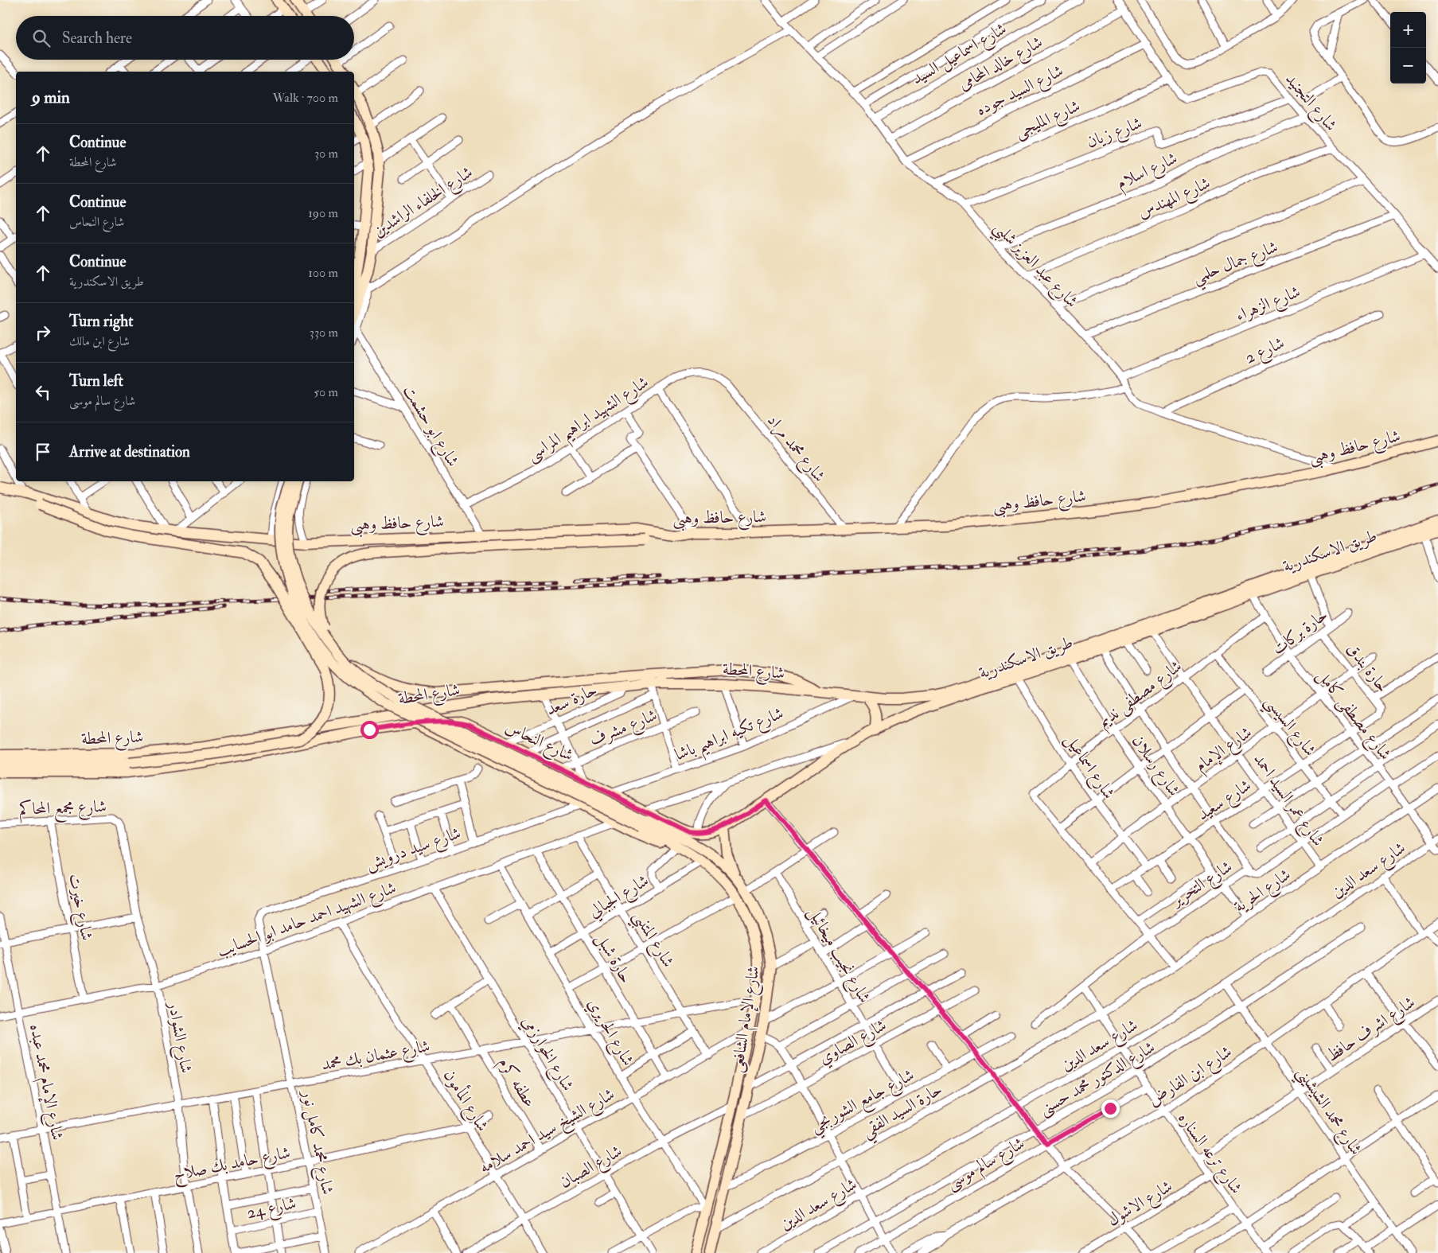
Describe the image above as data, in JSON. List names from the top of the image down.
{
  "streets": {
    "main road": [
      "شارع حافظ وهبى",
      "طريق الاسكندرية",
      "شارع المحطة",
      "شارع النحاس",
      "شارع الإمام الشافعى"
    ],
    "street": [
      "شارع اسماعيل السيد",
      "شارع خالد المحامى",
      "شارع السيد جوده",
      "شارع التجنيد",
      "شارع المليجى",
      "شارع زيان",
      "شارع اسلام",
      "شارع المهندس",
      "شارع الخلفاء الراشدين",
      "شارع جمال حلمي",
      "شارع عبد العزيز شلبي",
      "شارع الزهراء",
      "شارع 2",
      "شارع الشهيد ابراهيم المراسى",
      "شارع ابو حشمت",
      "شارع محمد مراد",
      "حارة بركات",
      "حارة بندق",
      "شارع مصطفى نديم",
      "حارة سعد",
      "شارع مصطفى كامل",
      "شارع السيسي",
      "شارع مشرف",
      "شارع تكيه ابراهيم باشا",
      "شارع الإمام",
      "شارع رسلان",
      "شارع اسماعيل",
      "شارع سعيد",
      "شارع عمر السيد احمد",
      "شارع مجمع المحاكم",
      "شارع سيد درويش",
      "شارع سعد الدين",
      "شارع التحرير",
      "شارع الحرية",
      "شارع الجبالي",
      "شارع خيرت",
      "شارع الشهيد احمد حامد ابو الحسايب",
      "شارع المتنبي",
      "شارع نجيب ميخائيل",
      "حارة شبل",
      "شارع اشرف حافظ",
      "شارع الحريري",
      "شارع الشوادر",
      "شارع الصاوي",
      "شارع الخوارزمي",
      "شارع عثمان بك محمد",
      "شارع ابن الفارض",
      "شارع الدكتور محمد حسنى",
      "شارع الإمام محمد عبده",
      "عطفه كرم",
      "شارع المأمون",
      "شارع جامع الشوربجي",
      "حارة السيد الفقي",
      "شارع محمد الشيشيني",
      "شارع الشيخ سيد احمد سلامه",
      "شارع محمد كامل نور",
      "شارع ترعه السناره",
      "شارع حامد بك صلاح",
      "شارع سالم موسى",
      "شارع الصبان",
      "شارع الاشول",
      "شارع 24"
    ]
  },
  "crossings": [
    ["شارع اسماعيل السيد", "شارع عبد العزيز شلبي"],
    ["شارع خالد المحامى", "شارع التجنيد"],
    ["شارع خالد المحامى", "شارع عبد العزيز شلبي"],
    ["شارع السيد جوده", "شارع التجنيد"],
    ["شارع السيد جوده", "شارع عبد العزيز شلبي"],
    ["شارع التجنيد", "شارع المليجى"],
    ["شارع التجنيد", "شارع زيان"],
    ["شارع التجنيد", "شارع اسلام"],
    ["شارع التجنيد", "شارع المهندس"],
    ["شارع التجنيد", "شارع جمال حلمي"],
    ["شارع التجنيد", "شارع الزهراء"],
    ["شارع المليجى", "شارع عبد العزيز شلبي"],
    ["شارع زيان", "شارع عبد العزيز شلبي"],
    ["شارع اسلام", "شارع عبد العزيز شلبي"],
    ["شارع المهندس", "شارع عبد العزيز شلبي"],
    ["شارع جمال حلمي", "شارع عبد العزيز شلبي"],
    ["شارع عبد العزيز شلبي", "شارع الزهراء"],
    ["شارع عبد العزيز شلبي", "شارع 2"],
    ["شارع عبد العزيز شلبي", "شارع حافظ وهبى"],
    ["شارع الشهيد ابراهيم المراسى", "شارع ابو حشمت"],
    ["شارع الشهيد ابراهيم المراسى", "شارع محمد مراد"],
    ["شارع ابو حشمت", "شارع حافظ وهبى"],
    ["شارع حافظ وهبى", "شارع محمد مراد"],
    ["طريق الاسكندرية", "شارع المحطة"],
    ["طريق الاسكندرية", "شارع مصطفى كامل"],
    ["طريق الاسكندرية", "شارع تكيه ابراهيم باشا"],
    ["طريق الاسكندرية", "شارع رسلان"],
    ["طريق الاسكندرية", "شارع اسماعيل"],
    ["طريق الاسكندرية", "شارع عمر السيد احمد"],
    ["حارة بركات", "حارة بندق"],
    ["حارة بركات", "شارع مصطفى كامل"],
    ["حارة بندق", "شارع مصطفى كامل"],
    ["حارة بندق", "شارع الإمام"],
    ["حارة بندق", "شارع سعيد"],
    ["شارع المحطة", "حارة سعد"],
    ["شارع المحطة", "شارع تكيه ابراهيم باشا"],
    ["شارع المحطة", "شارع النحاس"],
    ["شارع المحطة", "شارع الإمام الشافعى"],
    ["شارع مصطفى نديم", "شارع مصطفى كامل"],
    ["شارع مصطفى نديم", "شارع السيسي"],
    ["شارع مصطفى نديم", "شارع رسلان"],
    ["شارع مصطفى نديم", "شارع اسماعيل"],
    ["شارع مصطفى نديم", "شارع عمر السيد احمد"],
    ["حارة سعد", "شارع النحاس"],
    ["شارع مصطفى كامل", "شارع الإمام"],
    ["شارع مصطفى كامل", "شارع سعيد"],
    ["شارع مصطفى كامل", "شارع سعد الدين"],
    ["شارع مصطفى كامل", "شارع التحرير"],
    ["شارع مصطفى كامل", "شارع الحرية"],
    ["شارع السيسي", "شارع الإمام"],
    ["شارع السيسي", "شارع سعيد"],
    ["شارع السيسي", "شارع التحرير"],
    ["شارع مشرف", "شارع النحاس"],
    ["شارع تكيه ابراهيم باشا", "شارع النحاس"],
    ["شارع النحاس", "شارع الإمام الشافعى"],
    ["شارع الإمام", "شارع رسلان"],
    ["شارع الإمام", "شارع اسماعيل"],
    ["شارع الإمام", "شارع عمر السيد احمد"],
    ["شارع رسلان", "شارع سعيد"],
    ["شارع رسلان", "شارع التحرير"],
    ["شارع رسلان", "شارع الحرية"],
    ["شارع اسماعيل", "شارع سعيد"],
    ["شارع سعيد", "شارع عمر السيد احمد"],
    ["شارع عمر السيد احمد", "شارع التحرير"],
    ["شارع عمر السيد احمد", "شارع الحرية"],
    ["شارع مجمع المحاكم", "شارع خيرت"],
    ["شارع مجمع المحاكم", "شارع الشوادر"],
    ["شارع سيد درويش", "شارع الإمام الشافعى"],
    ["شارع سيد درويش", "شارع محمد كامل نور"],
    ["شارع سعد الدين", "شارع محمد الشيشيني"],
    ["شارع سعد الدين", "شارع ترعه السناره"],
    ["شارع التحرير", "شارع ترعه السناره"],
    ["شارع الحرية", "حارة السيد الفقي"],
    ["شارع الحرية", "شارع ترعه السناره"],
    ["شارع الجبالي", "شارع المتنبي"],
    ["شارع الجبالي", "حارة شبل"],
    ["شارع الجبالي", "شارع الإمام الشافعى"],
    ["شارع الجبالي", "شارع الحريري"],
    ["شارع خيرت", "شارع الشهيد احمد حامد ابو الحسايب"],
    ["شارع الشهيد احمد حامد ابو الحسايب", "شارع المتنبي"],
    ["شارع الشهيد احمد حامد ابو الحسايب", "حارة شبل"],
    ["شارع الشهيد احمد حامد ابو الحسايب", "شارع الإمام الشافعى"],
    ["شارع الشهيد احمد حامد ابو الحسايب", "شارع الحريري"],
    ["شارع الشهيد احمد حامد ابو الحسايب", "شارع الشوادر"],
    ["شارع الشهيد احمد حامد ابو الحسايب", "شارع الخوارزمي"],
    ["شارع الشهيد احمد حامد ابو الحسايب", "شارع الإمام محمد عبده"],
    ["شارع الشهيد احمد حامد ابو الحسايب", "شارع المأمون"],
    ["شارع الشهيد احمد حامد ابو الحسايب", "شارع محمد كامل نور"],
    ["شارع المتنبي", "شارع عثمان بك محمد"],
    ["شارع المتنبي", "شارع الشيخ سيد احمد سلامه"],
    ["شارع نجيب ميخائيل", "شارع الصاوي"],
    ["شارع نجيب ميخائيل", "شارع جامع الشوربجي"],
    ["حارة شبل", "شارع عثمان بك محمد"],
    ["حارة شبل", "شارع الشيخ سيد احمد سلامه"],
    ["شارع الإمام الشافعى", "شارع الحريري"],
    ["شارع الإمام الشافعى", "شارع الصاوي"],
    ["شارع الإمام الشافعى", "شارع عثمان بك محمد"],
    ["شارع الإمام الشافعى", "شارع جامع الشوربجي"],
    ["شارع الإمام الشافعى", "حارة السيد الفقي"],
    ["شارع الإمام الشافعى", "شارع الشيخ سيد احمد سلامه"],
    ["شارع الإمام الشافعى", "شارع الصبان"],
    ["شارع اشرف حافظ", "شارع محمد الشيشيني"],
    ["شارع اشرف حافظ", "شارع ترعه السناره"],
    ["شارع الحريري", "شارع عثمان بك محمد"],
    ["شارع الحريري", "شارع الشيخ سيد احمد سلامه"],
    ["شارع الحريري", "شارع الصبان"],
    ["شارع الشوادر", "شارع عثمان بك محمد"],
    ["شارع الشوادر", "شارع حامد بك صلاح"],
    ["شارع الخوارزمي", "شارع عثمان بك محمد"],
    ["شارع الخوارزمي", "شارع الشيخ سيد احمد سلامه"],
    ["شارع الخوارزمي", "شارع الصبان"],
    ["شارع عثمان بك محمد", "شارع الإمام محمد عبده"],
    ["شارع عثمان بك محمد", "عطفه كرم"],
    ["شارع عثمان بك محمد", "شارع المأمون"],
    ["شارع عثمان بك محمد", "شارع محمد كامل نور"],
    ["شارع ابن الفارض", "شارع محمد الشيشيني"],
    ["شارع ابن الفارض", "شارع ترعه السناره"],
    ["شارع الدكتور محمد حسنى", "شارع محمد الشيشيني"],
    ["شارع الدكتور محمد حسنى", "شارع ترعه السناره"],
    ["شارع الإمام محمد عبده", "شارع حامد بك صلاح"],
    ["عطفه كرم", "شارع الشيخ سيد احمد سلامه"],
    ["شارع المأمون", "شارع الشيخ سيد احمد سلامه"],
    ["شارع المأمون", "شارع حامد بك صلاح"],
    ["شارع المأمون", "شارع الصبان"],
    ["حارة السيد الفقي", "شارع ترعه السناره"],
    ["شارع محمد كامل نور", "شارع حامد بك صلاح"],
    ["شارع محمد كامل نور", "شارع 24"],
    ["شارع ترعه السناره", "شارع سالم موسى"],
    ["شارع ترعه السناره", "شارع الاشول"]
  ],
  "page": {
    "map_buttons": ["+", "−"],
    "search": "Search here",
    "heading": ["9 min", "Walk · 700 m"],
    "list": [
      ["Continue", "شارع المحطة", "30 m"],
      ["Continue", "شارع النحاس", "190 m"],
      ["Continue", "طريق الاسكندرية", "100 m"],
      ["Turn right", "شارع ابن مالك", "330 m"],
      ["Turn left", "شارع سالم موسى", "50 m"],
      "Arrive at destination"
    ]
  }
}
